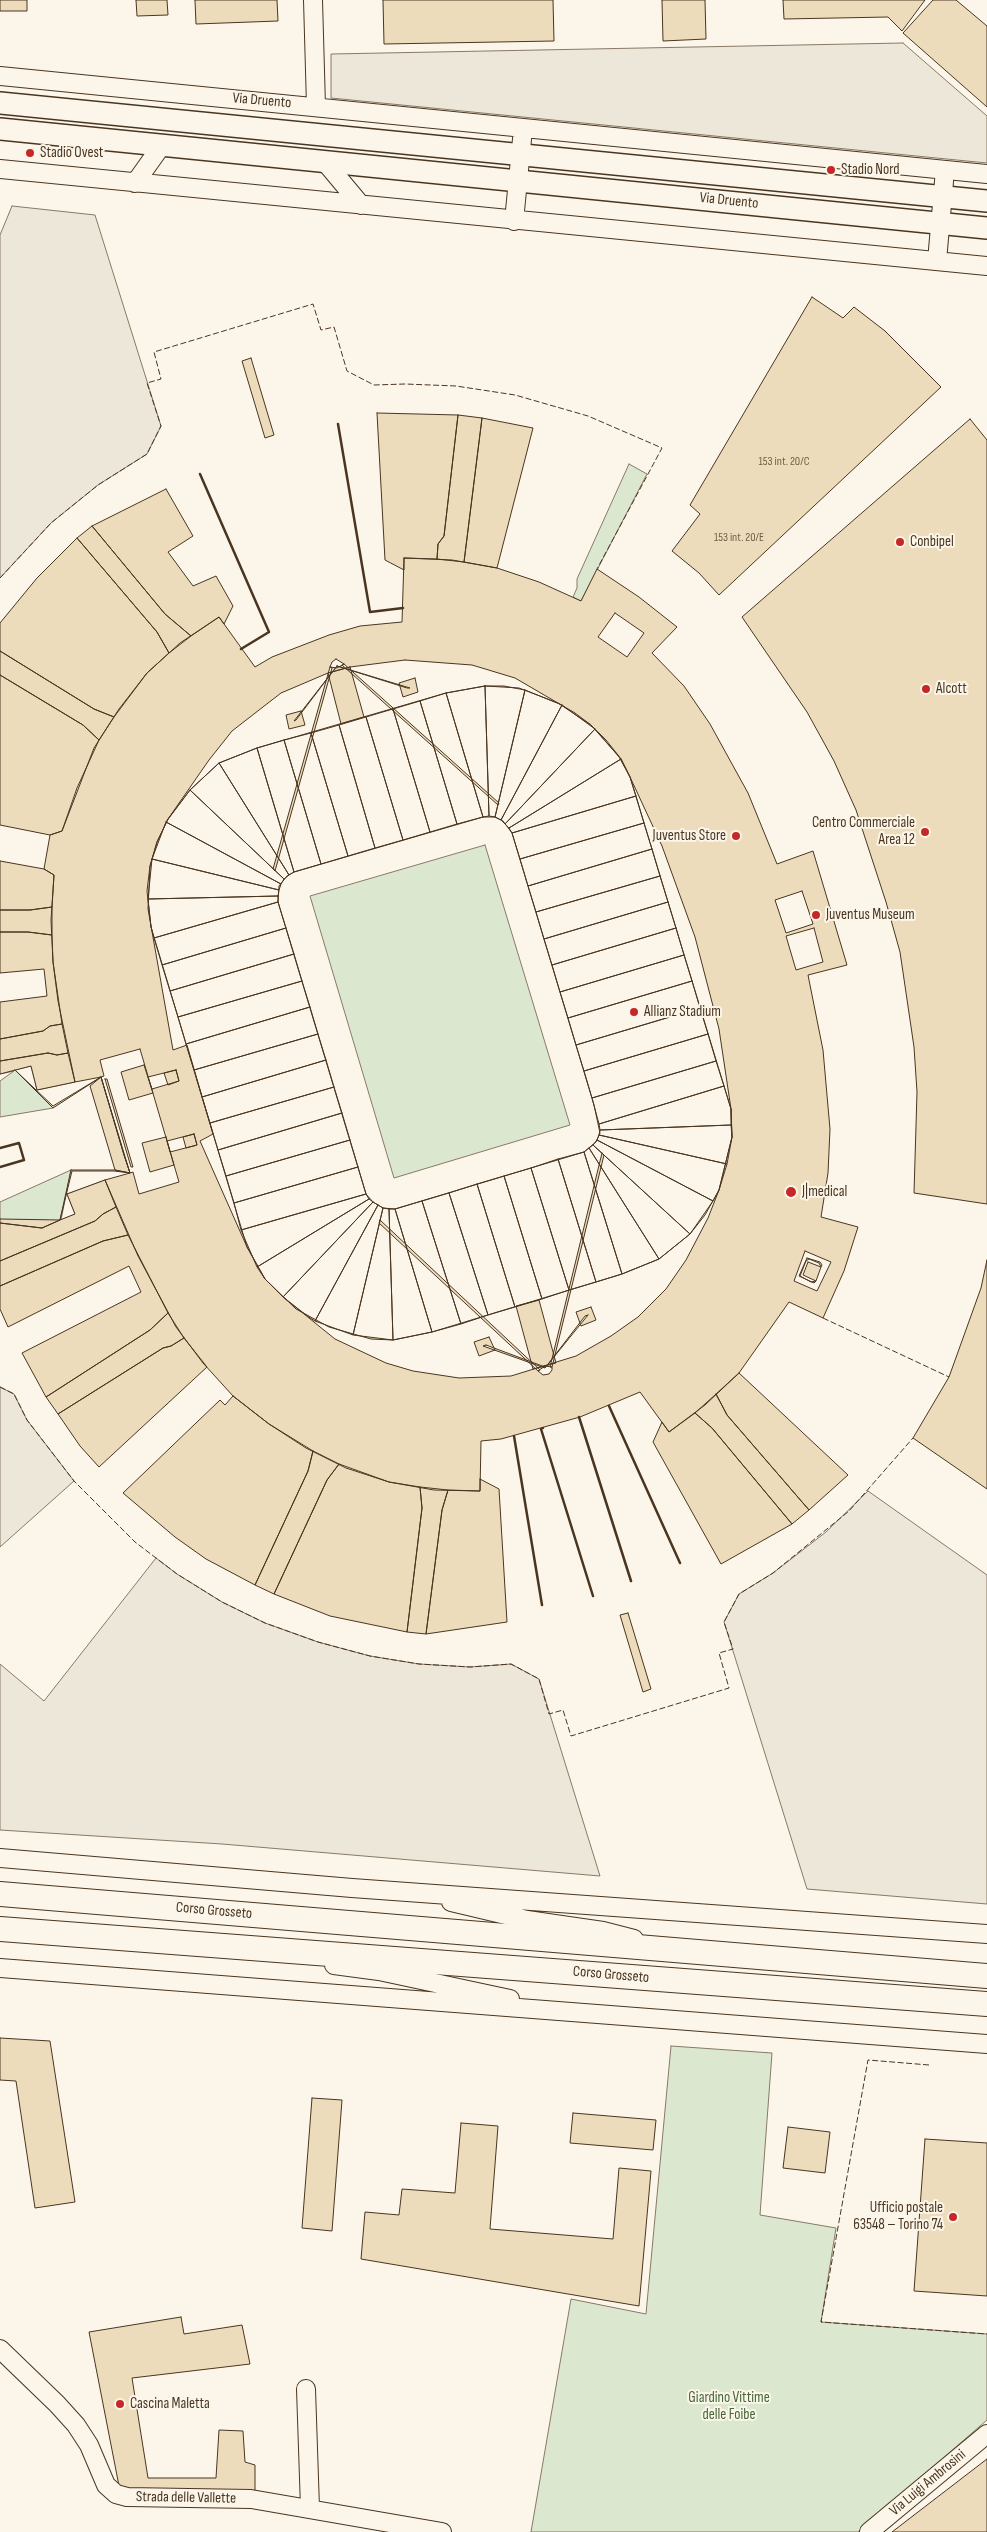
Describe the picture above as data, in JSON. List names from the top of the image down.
{
  "streets": {
    "main road": ["Corso Grosseto"],
    "street": ["Via Druento", "Via Luigi Ambrosini", "Strada delle Vallette"]
  },
  "parks": ["Giardino Vittime delle Foibe"],
  "places": [
    "Stadio Ovest",
    "Stadio Nord",
    "Conbipel",
    "Alcott",
    "Centro Commerciale Area 12",
    "Juventus Store",
    "Juventus Museum",
    "Allianz Stadium",
    "J|medical",
    "Ufficio postale 63548 – Torino 74",
    "Cascina Maletta"
  ],
  "house_numbers": ["153 int. 20/C", "153 int. 20/E"]
}
